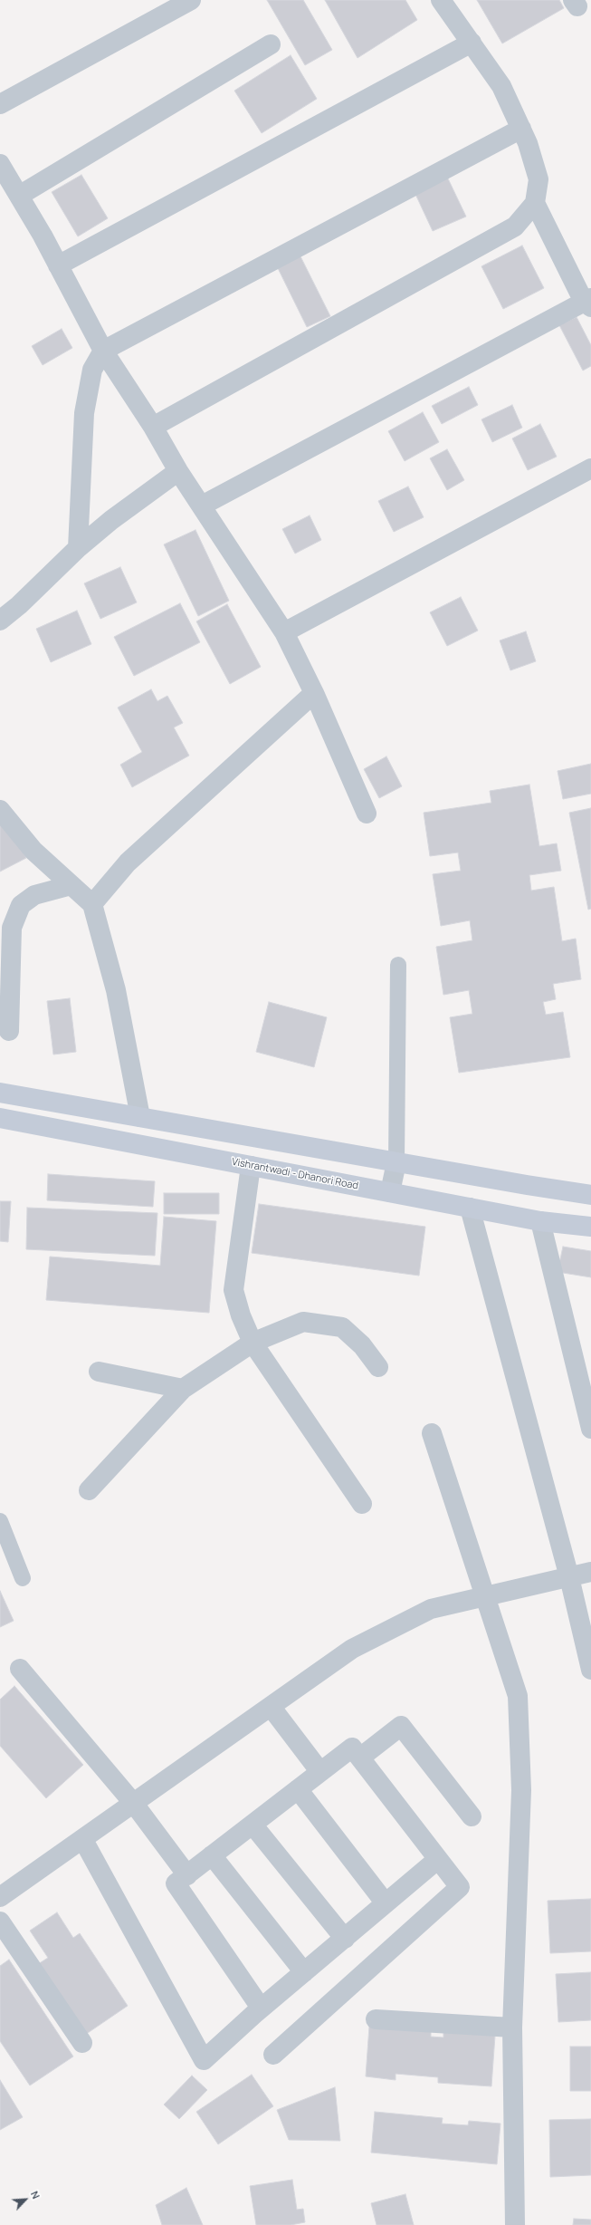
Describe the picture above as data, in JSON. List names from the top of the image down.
{
  "streets": {
    "main road": ["Vishrantwadi - Dhanori Road"]
  },
  "north": "top right"
}
